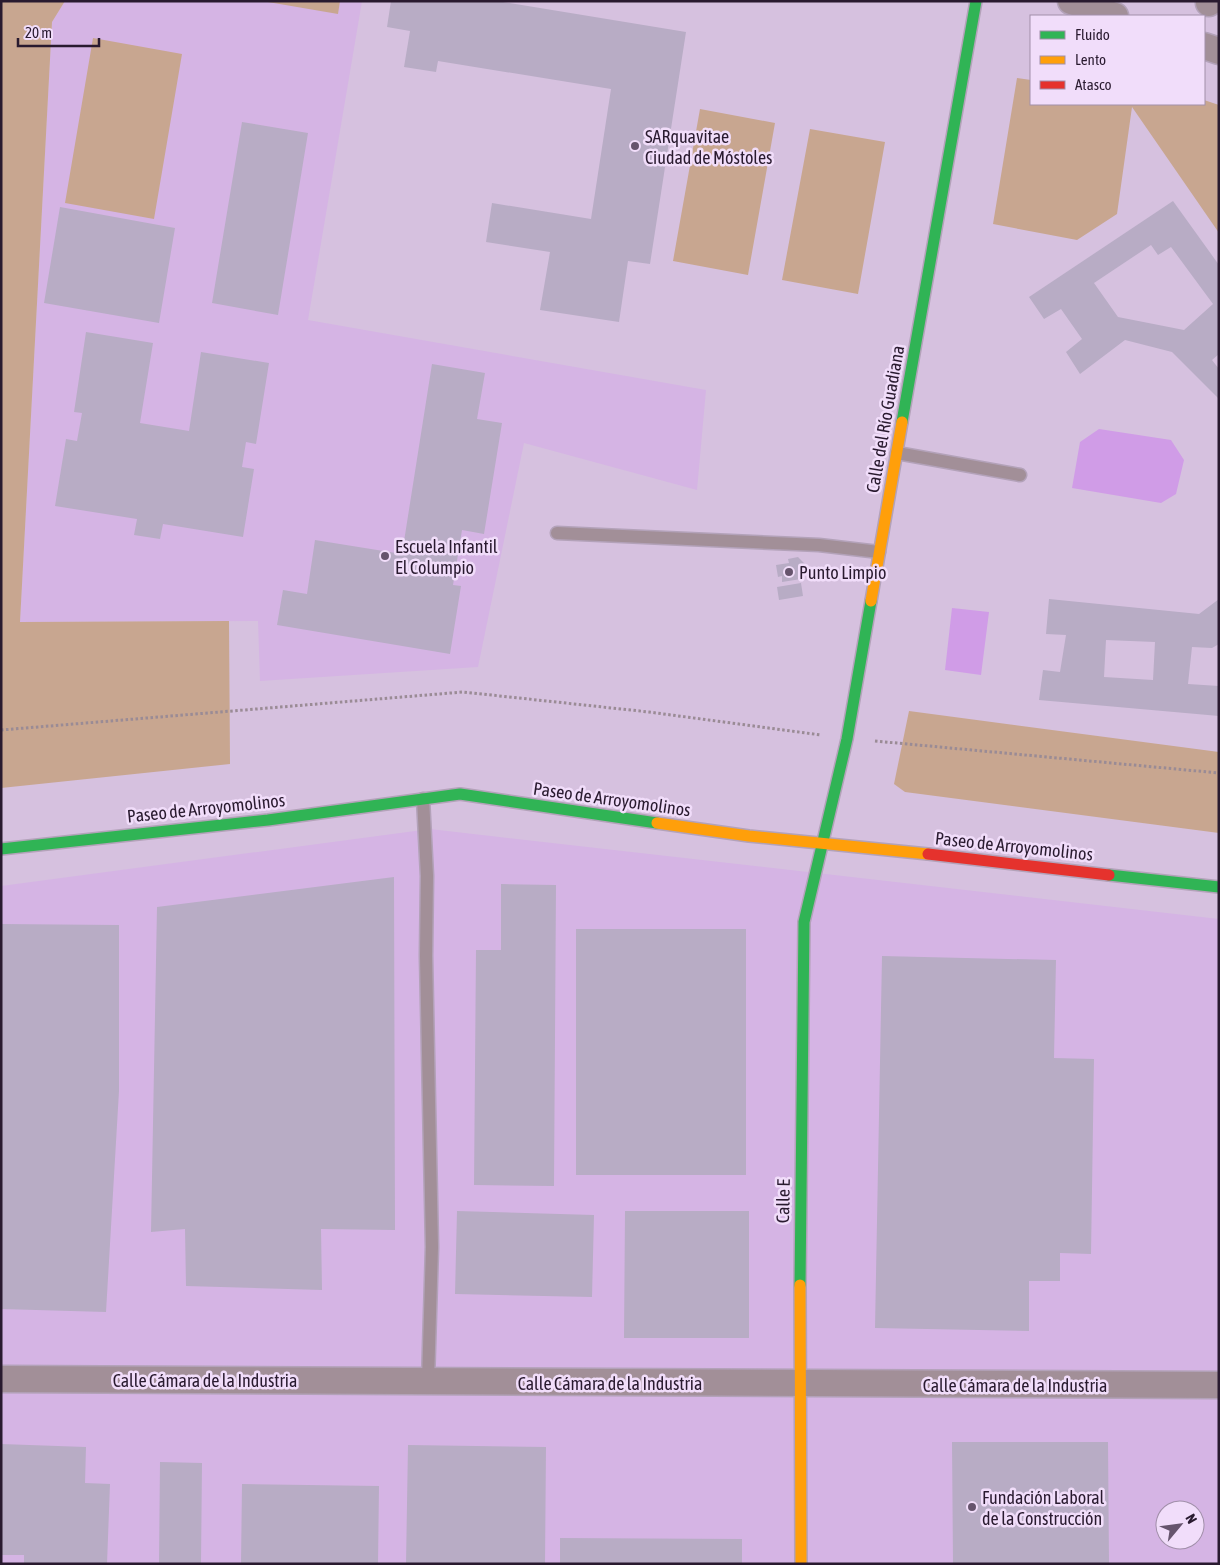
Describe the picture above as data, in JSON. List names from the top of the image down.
{
  "streets": {
    "street": [
      "Calle del Río Guadiana",
      "Paseo de Arroyomolinos",
      "Calle E",
      "Calle Cámara de la Industria"
    ]
  },
  "crossings": [
    ["Calle del Río Guadiana", "Paseo de Arroyomolinos"],
    ["Calle del Río Guadiana", "Calle E"],
    ["Paseo de Arroyomolinos", "Calle E"],
    ["Calle E", "Calle Cámara de la Industria"]
  ],
  "places": [
    "SARquavitae Ciudad de Móstoles",
    "Escuela Infantil El Columpio",
    "Punto Limpio",
    "Fundación Laboral de la Construcción"
  ],
  "legend": ["Fluido", "Lento", "Atasco"],
  "scale_bar": "20 m",
  "north": "top right"
}
